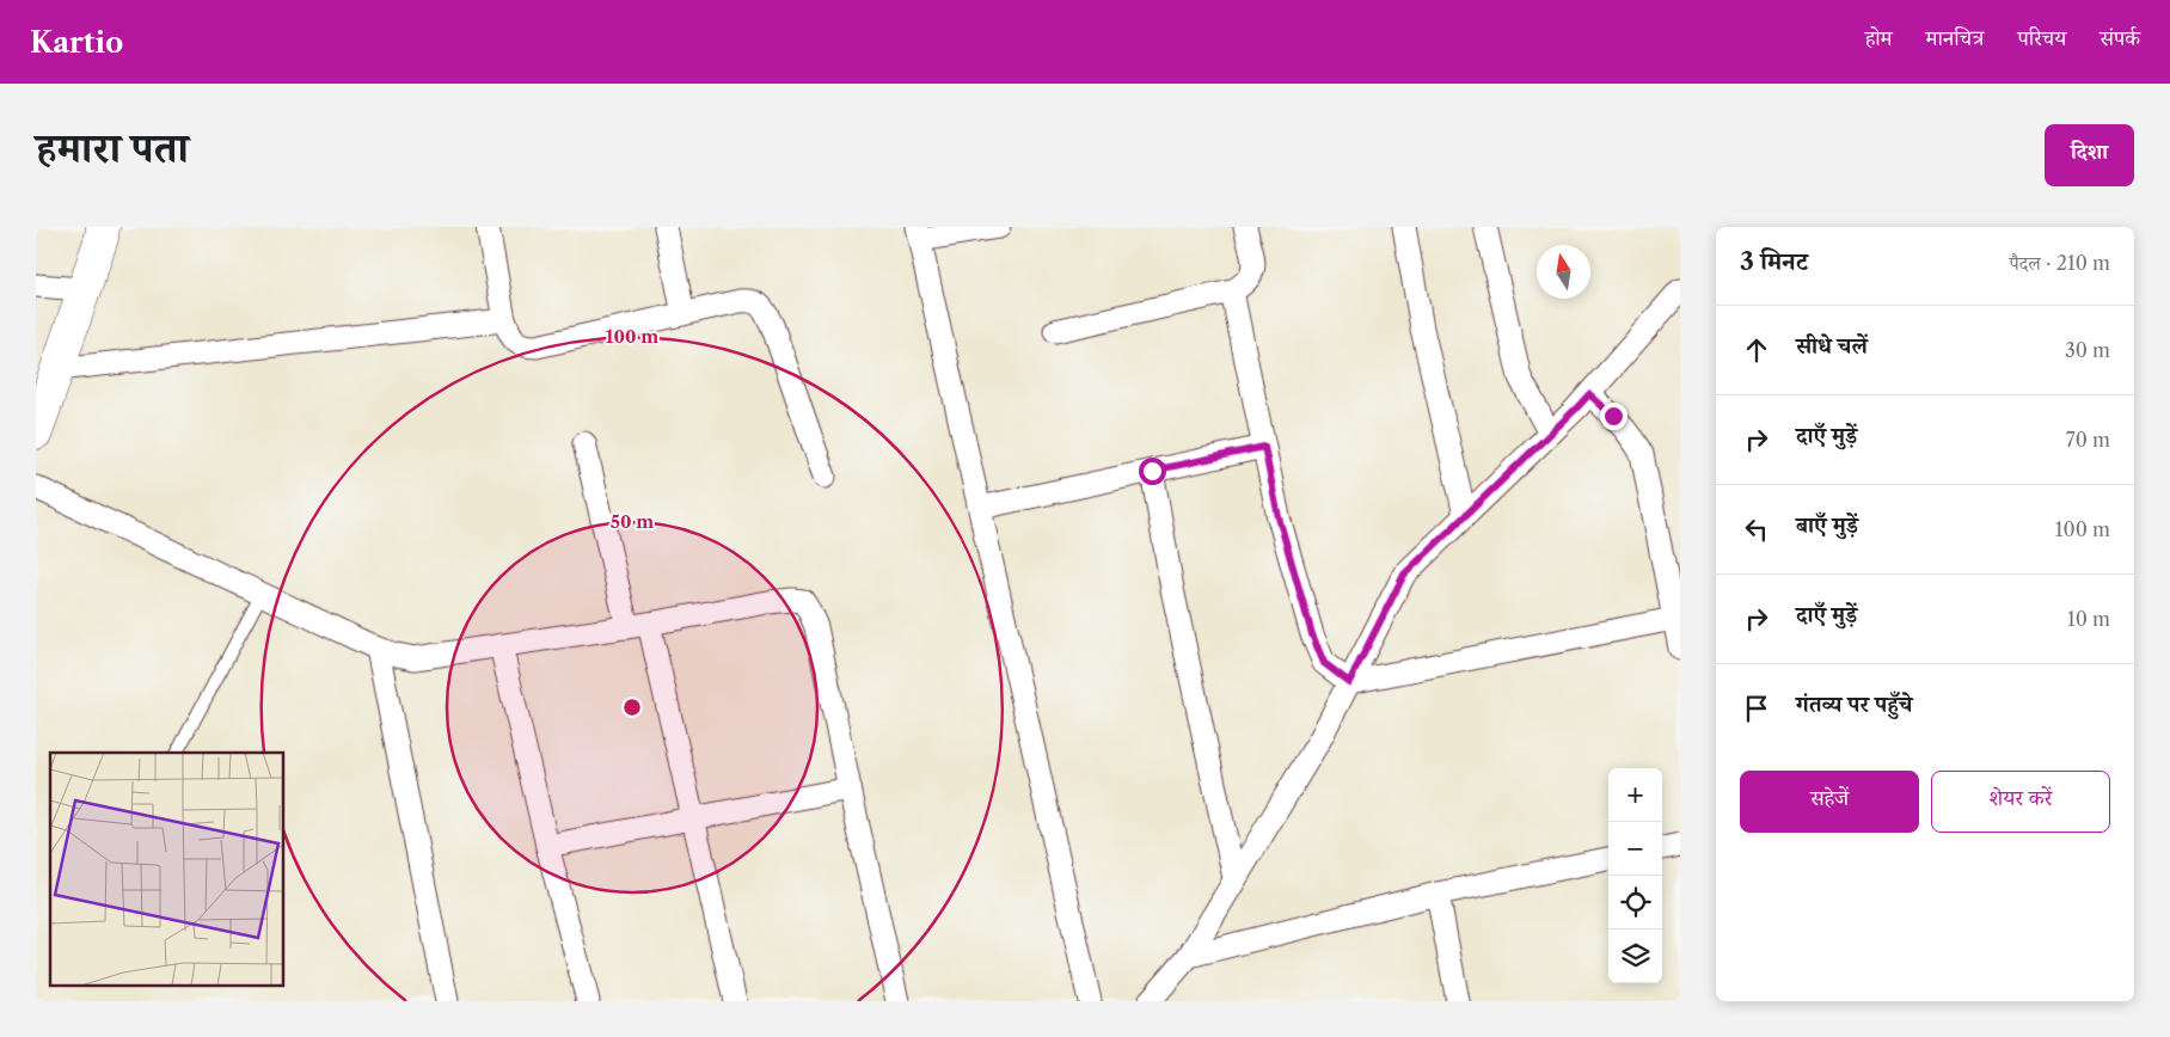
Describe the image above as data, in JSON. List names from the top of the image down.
{
  "north": "top",
  "page": {
    "header": "Kartio",
    "nav": [
      "होम",
      "मानचित्र",
      "परिचय",
      "संपर्क"
    ],
    "title": "हमारा पता",
    "buttons": [
      "दिशा",
      ["सहेजें", "शेयर करें"]
    ],
    "heading": ["3 मिनट", "पैदल · 210 m"],
    "list": [
      ["सीधे चलें", "30 m"],
      ["दाएँ मुड़ें", "70 m"],
      ["बाएँ मुड़ें", "100 m"],
      ["दाएँ मुड़ें", "10 m"],
      "गंतव्य पर पहुँचे"
    ],
    "map_buttons": ["+", "−"]
  },
  "rings": ["100 m", "50 m"]
}
